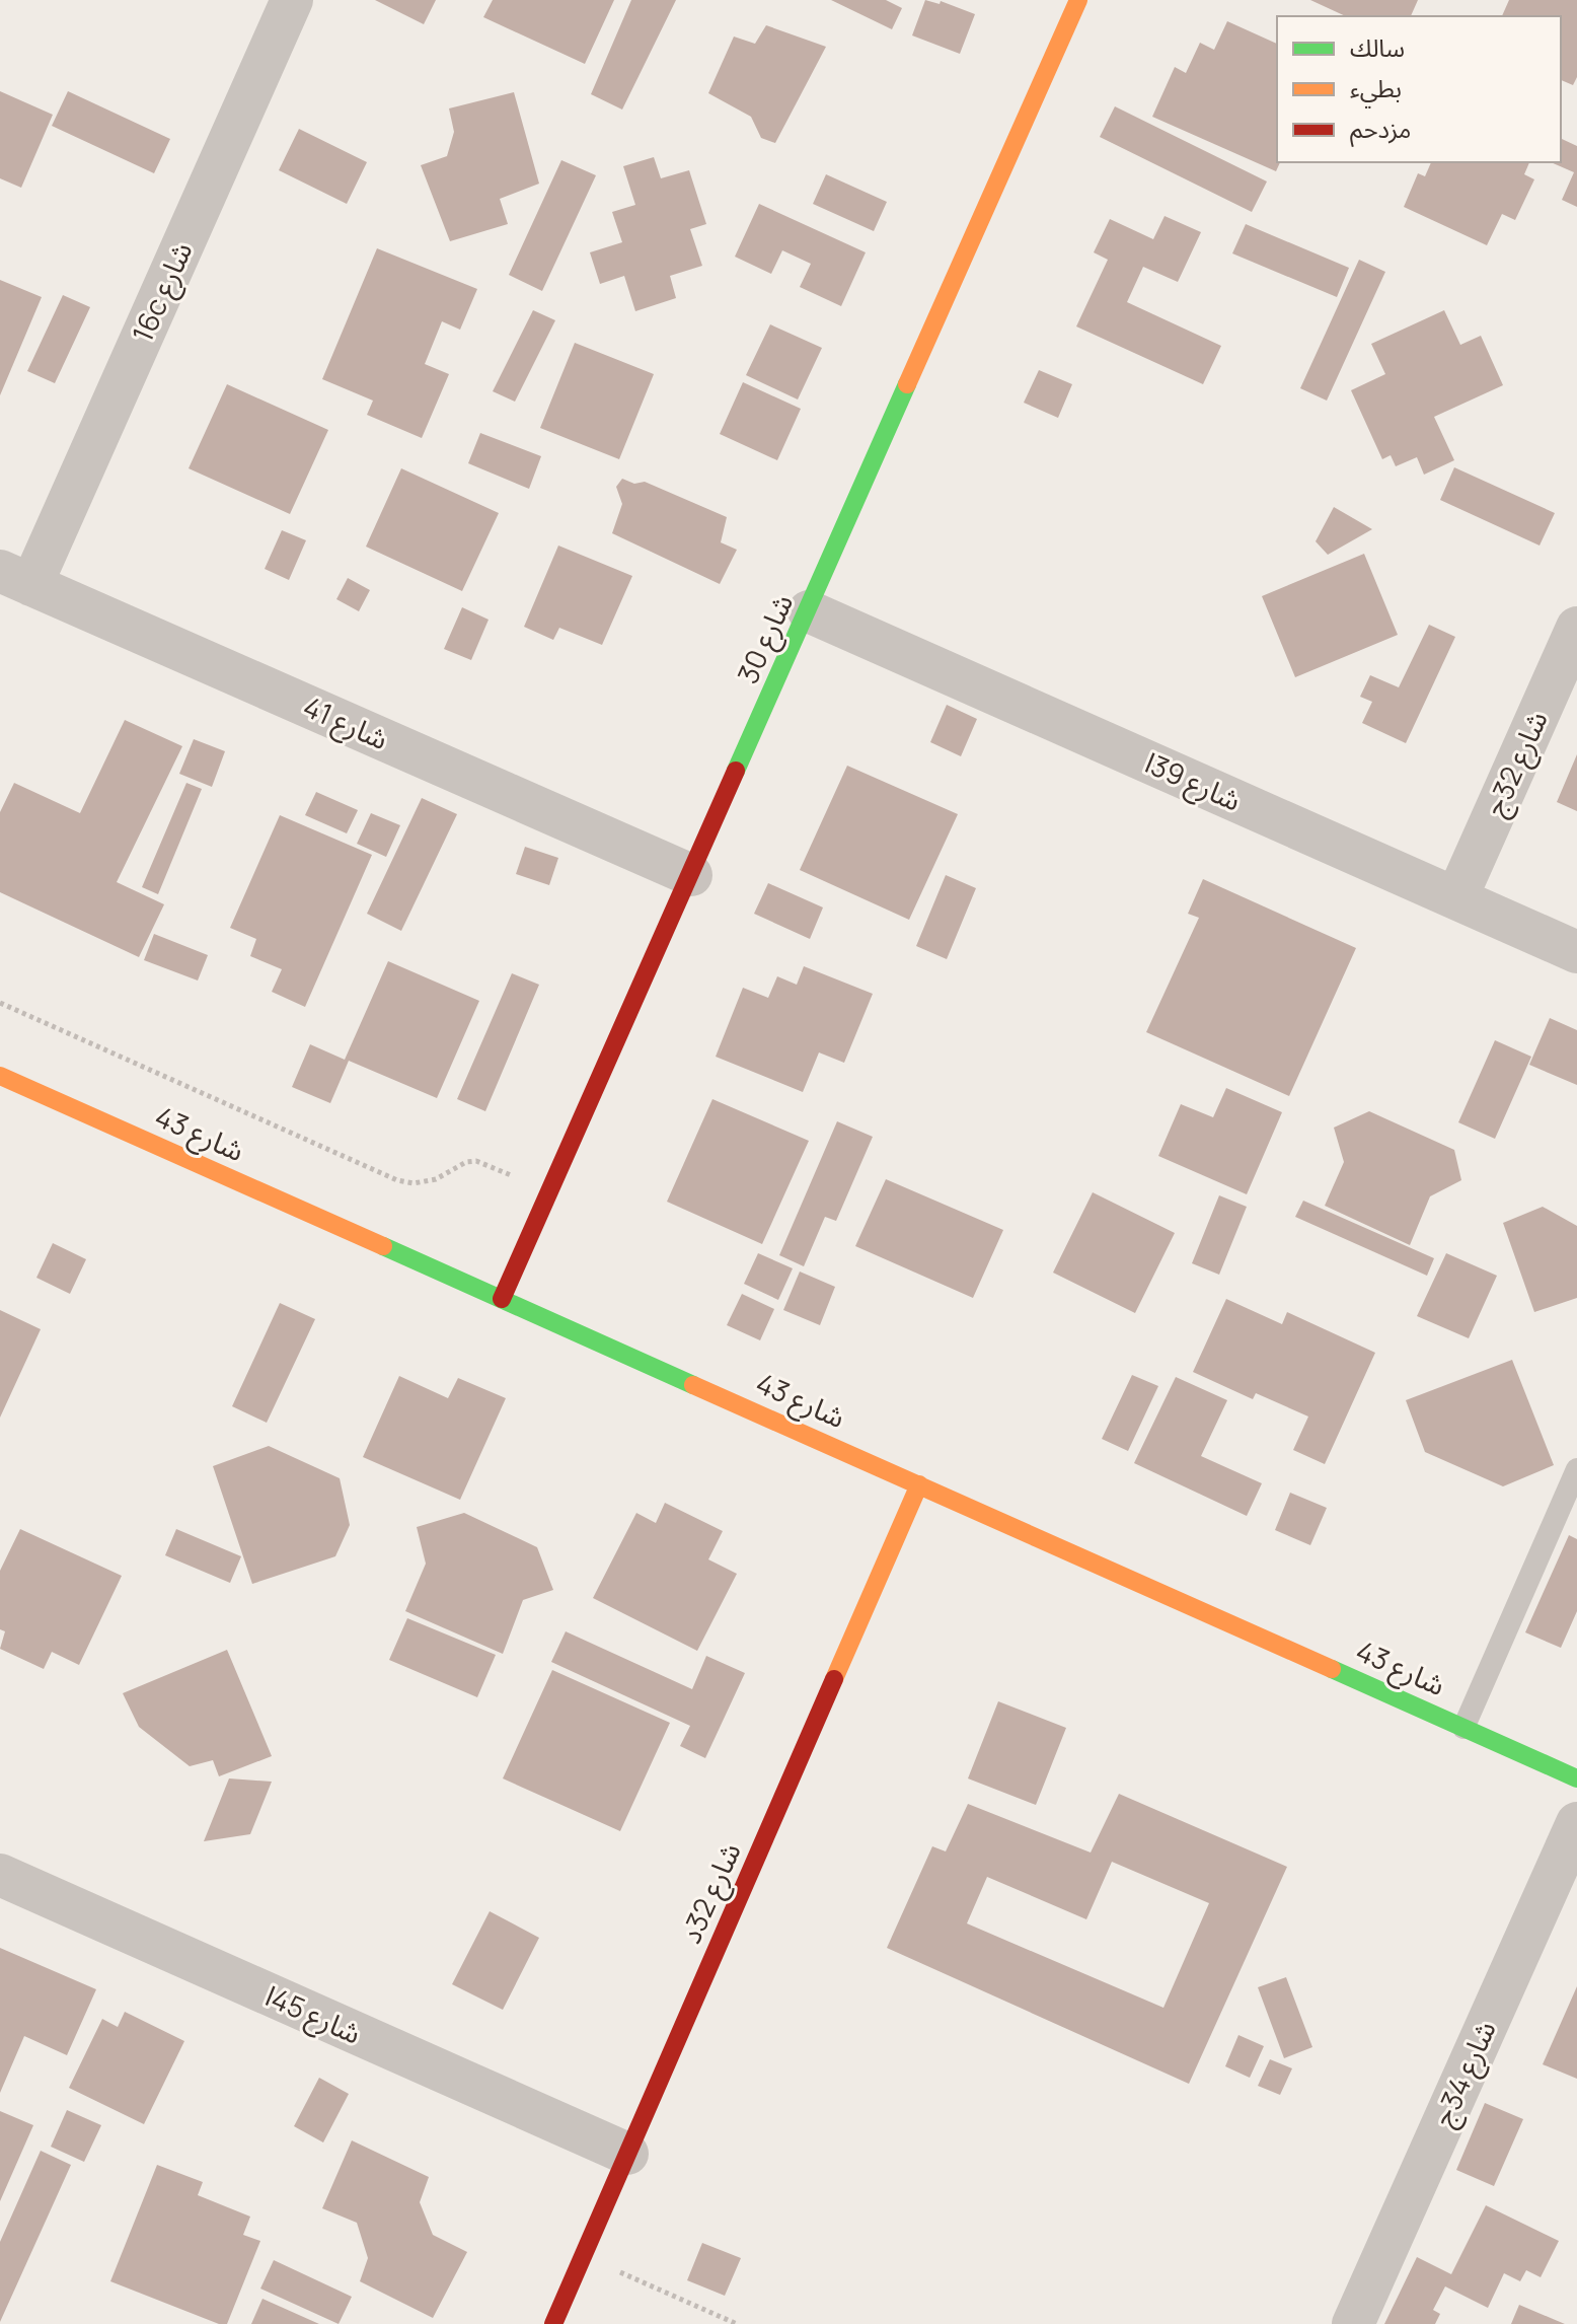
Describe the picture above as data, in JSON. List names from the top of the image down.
{
  "streets": {
    "street": [
      "16c شارع",
      "شارع 30",
      "شارع 41",
      "شارع 32ج",
      "شارع 39ا",
      "شارع 43",
      "شارع 32د",
      "شارع 45ا",
      "شارع 34ج"
    ]
  },
  "crossings": [
    ["16c شارع", "شارع 41"],
    ["شارع 30", "شارع 41"],
    ["شارع 30", "شارع 39ا"],
    ["شارع 30", "شارع 43"],
    ["شارع 32ج", "شارع 39ا"],
    ["شارع 43", "شارع 32د"],
    ["شارع 32د", "شارع 45ا"]
  ],
  "legend": ["سالك", "بطيء", "مزدحم"]
}
